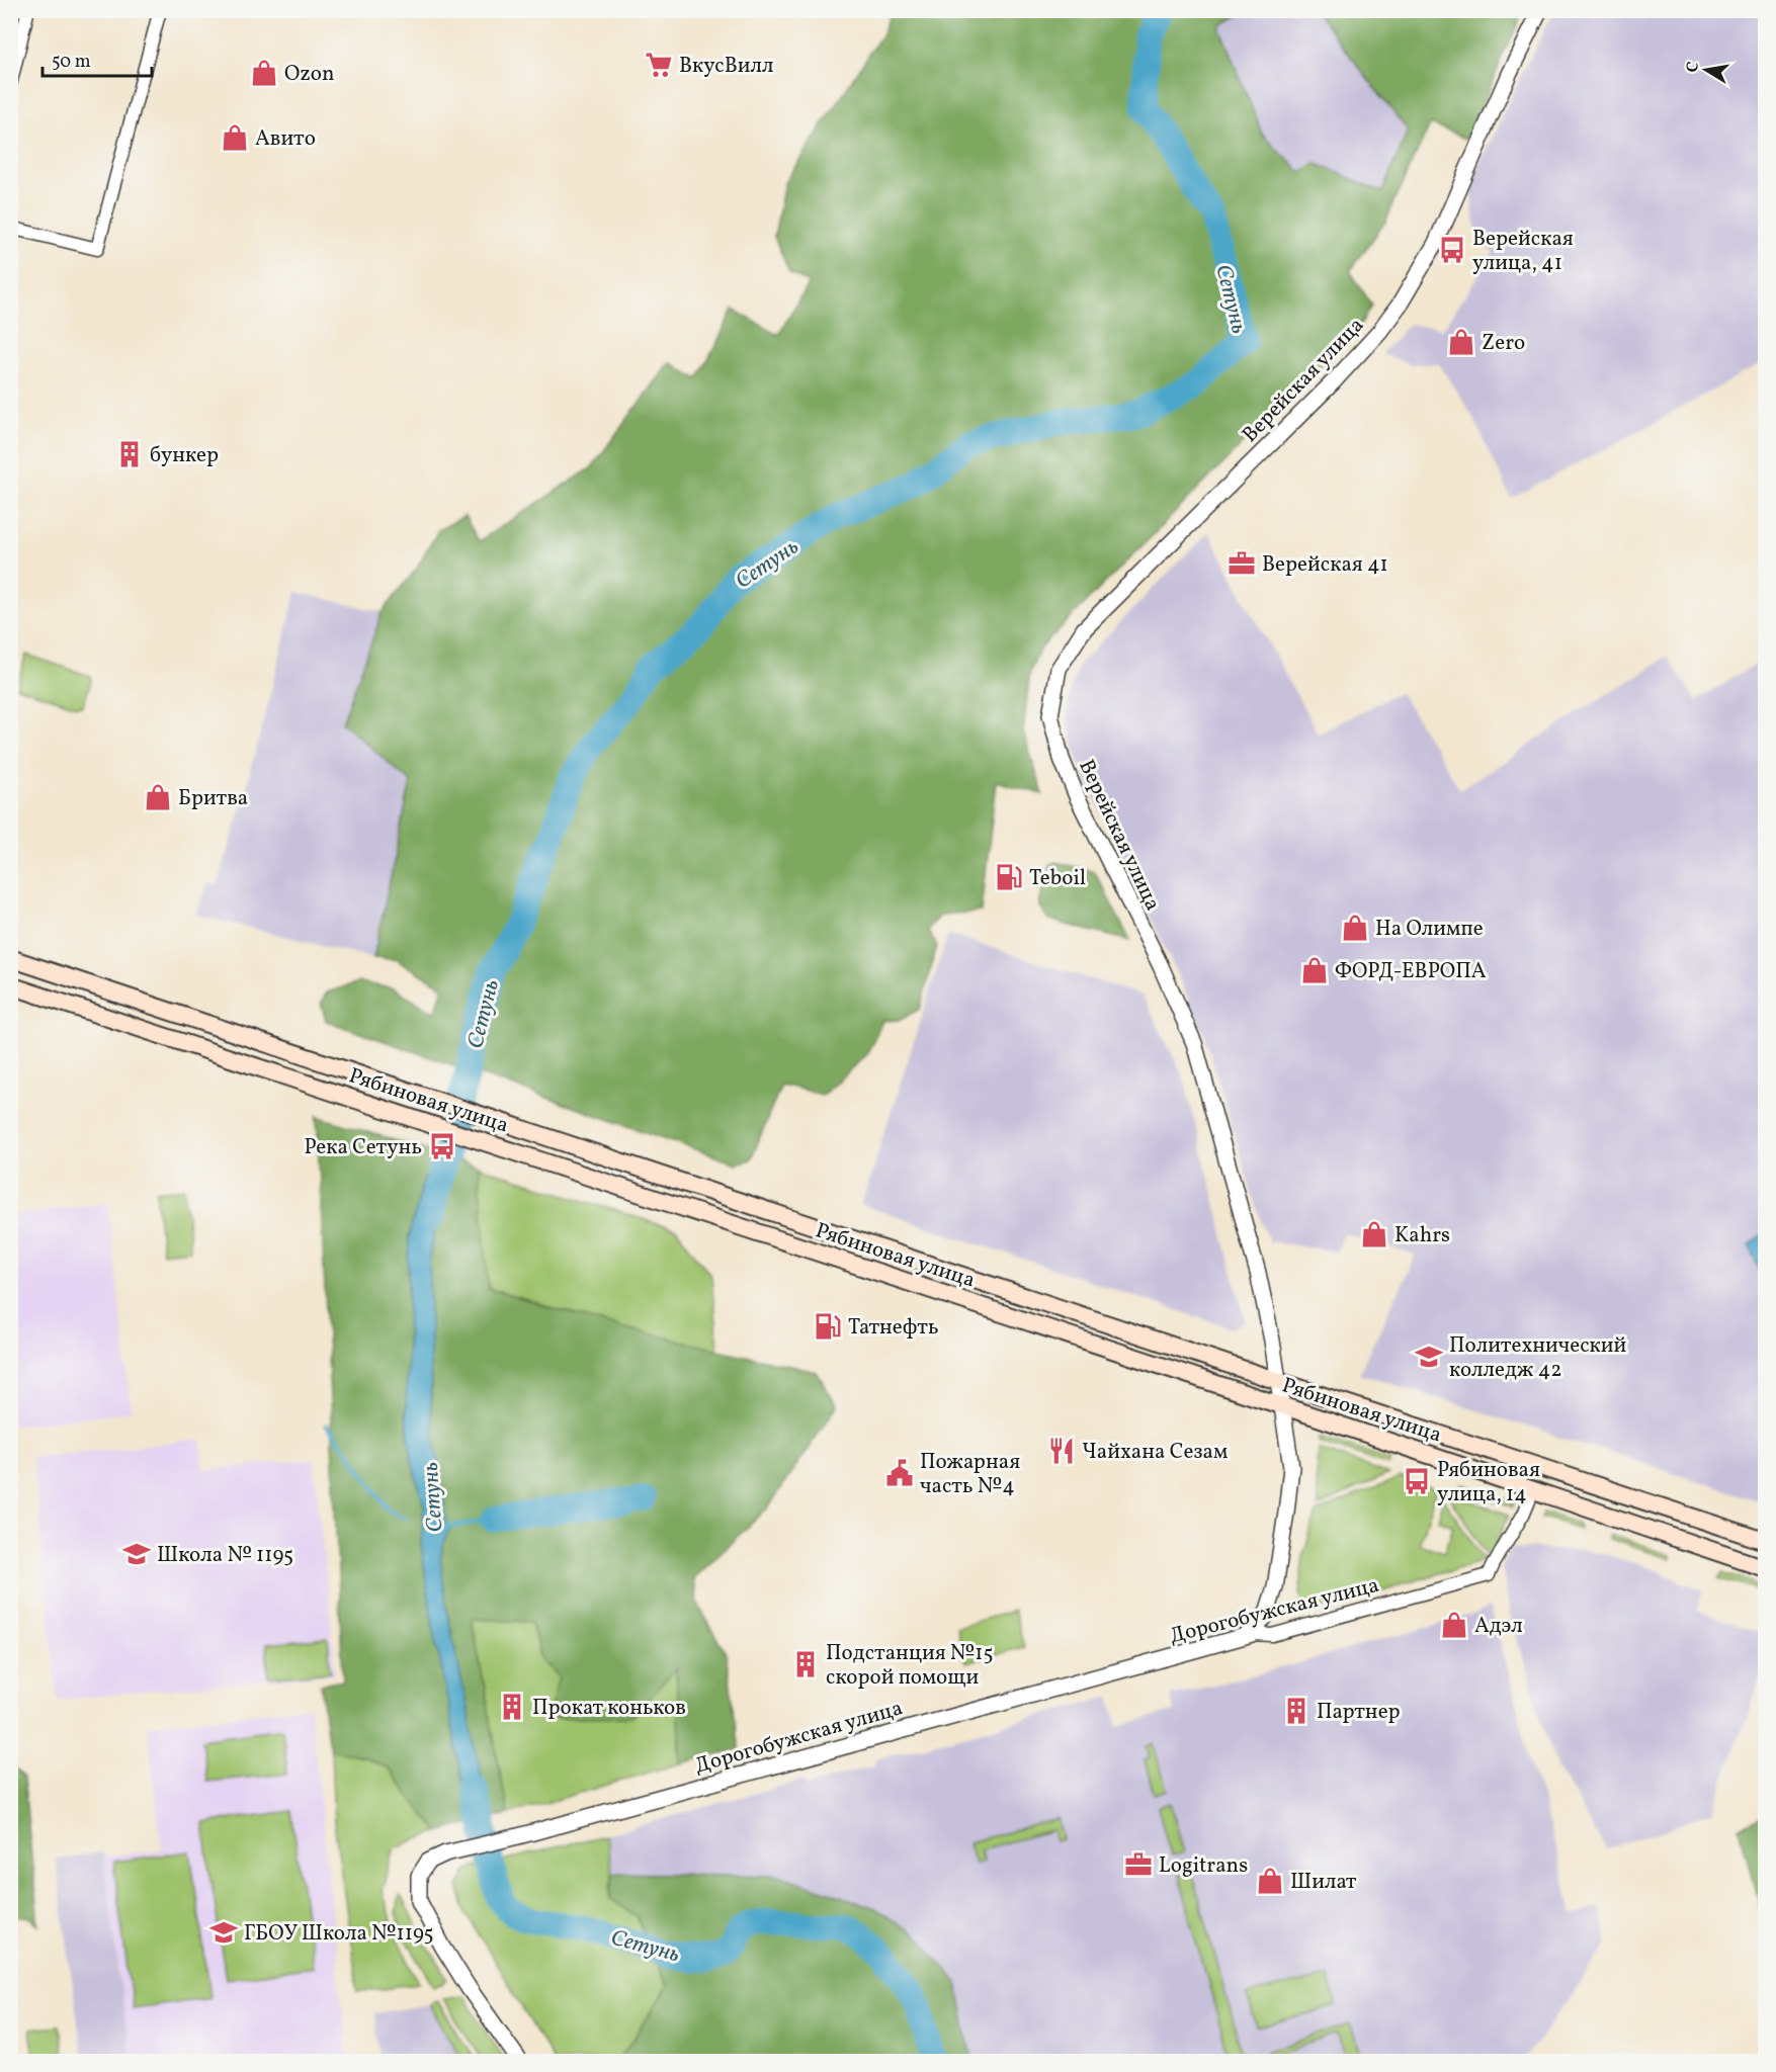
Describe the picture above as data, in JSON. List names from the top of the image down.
{
  "streets": {
    "main road": ["Рябиновая улица"],
    "street": ["Верейская улица", "Дорогобужская улица"]
  },
  "crossings": [
    ["Верейская улица", "Рябиновая улица"],
    ["Верейская улица", "Дорогобужская улица"],
    ["Рябиновая улица", "Дорогобужская улица"]
  ],
  "water": ["Сетунь"],
  "places": {
    "supermarket": ["ВкусВилл"],
    "shop": [
      "Ozon",
      "Авито",
      "Zero",
      "Бритва",
      "На Олимпе",
      "ФОРД-ЕВРОПА",
      "Kahrs",
      "Адэл",
      "Шилат"
    ],
    "bus stop": ["Верейская улица, 41", "Река Сетунь", "Рябиновая улица, 14"],
    "building": [
      "бункер",
      "Подстанция №15 скорой помощи",
      "Прокат коньков",
      "Партнер"
    ],
    "office": ["Верейская 41", "Logitrans"],
    "fuel station": ["Teboil", "Татнефть"],
    "school or university": ["Политехнический колледж 42", "Школа № 1195", "ГБОУ Школа №1195"],
    "restaurant": ["Чайхана Сезам"],
    "public building": ["Пожарная часть №4"]
  },
  "scale_bar": "50 m",
  "north": "left"
}
